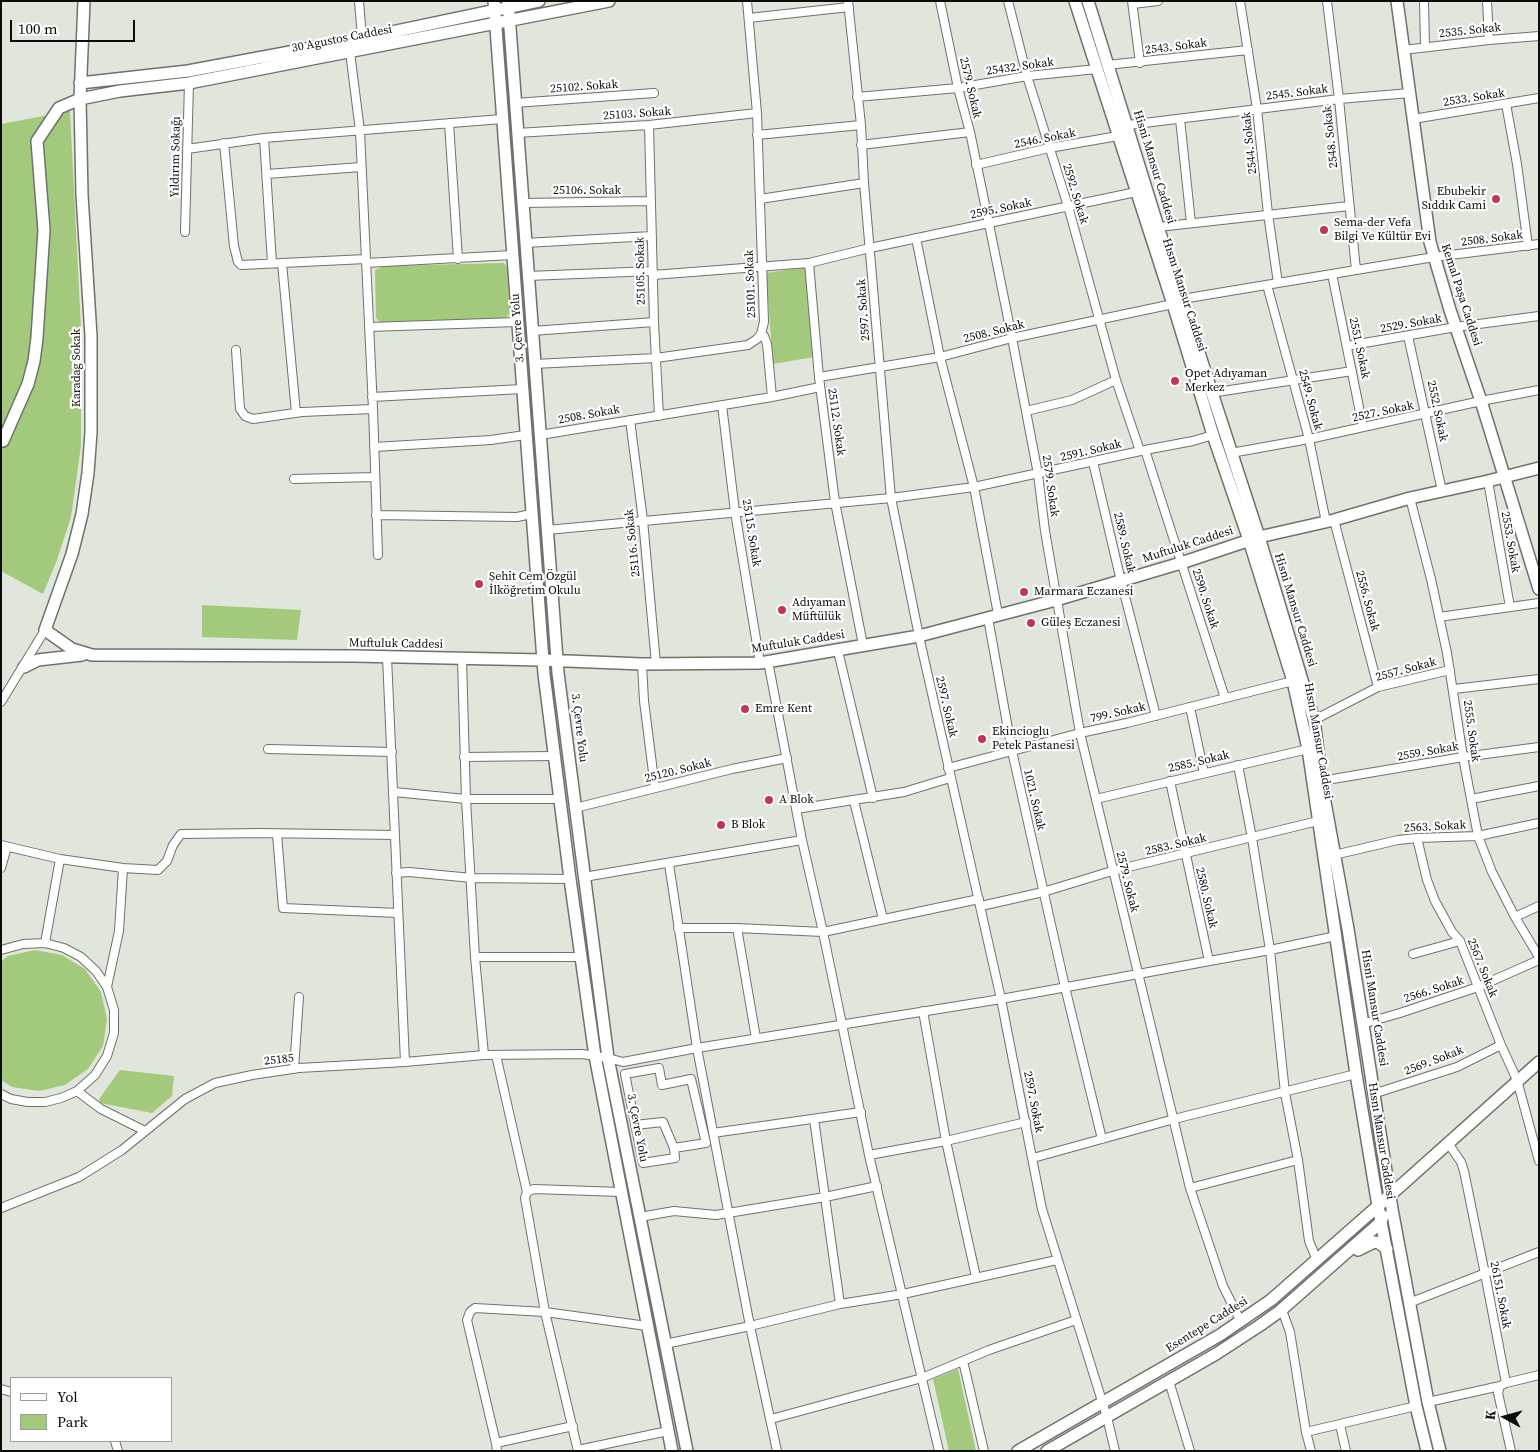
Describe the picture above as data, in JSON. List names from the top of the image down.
{
  "streets": {
    "main road": [
      "30 Agustos Caddesi",
      "Hisni Mansur Caddesi",
      "Hısnı Mansur Caddesi",
      "Kemal Paşa Caddesi",
      "3. Çevre Yolu",
      "Karadag Sokak",
      "Muftuluk Caddesi",
      "Esentepe Caddesi"
    ],
    "street": [
      "2535. Sokak",
      "2543. Sokak",
      "25432. Sokak",
      "25102. Sokak",
      "2579. Sokak",
      "2545. Sokak",
      "2533. Sokak",
      "25103. Sokak",
      "2548. Sokak",
      "2546. Sokak",
      "2544. Sokak",
      "Yıldırım Sokağı",
      "25106. Sokak",
      "2592. Sokak",
      "2595. Sokak",
      "2508. Sokak",
      "25105. Sokak",
      "25101. Sokak",
      "2597. Sokak",
      "2529. Sokak",
      "2551. Sokak",
      "2549. Sokak",
      "2552. Sokak",
      "2527. Sokak",
      "25112. Sokak",
      "2591. Sokak",
      "25115. Sokak",
      "2553. Sokak",
      "25116. Sokak",
      "2589. Sokak",
      "2590. Sokak",
      "2556. Sokak",
      "2557. Sokak",
      "799. Sokak",
      "2555. Sokak",
      "2559. Sokak",
      "2585. Sokak",
      "25120. Sokak",
      "1021. Sokak",
      "2563. Sokak",
      "2583. Sokak",
      "2580. Sokak",
      "2567. Sokak",
      "2566. Sokak",
      "25185",
      "2569. Sokak",
      "26151. Sokak"
    ]
  },
  "crossings": [
    ["2535. Sokak", "Kemal Paşa Caddesi"],
    ["30 Agustos Caddesi", "Yıldırım Sokağı"],
    ["30 Agustos Caddesi", "3. Çevre Yolu"],
    ["30 Agustos Caddesi", "Karadag Sokak"],
    ["2543. Sokak", "25432. Sokak"],
    ["2543. Sokak", "2544. Sokak"],
    ["2543. Sokak", "Hisni Mansur Caddesi"],
    ["2543. Sokak", "Hısnı Mansur Caddesi"],
    ["25432. Sokak", "2579. Sokak"],
    ["25432. Sokak", "Hisni Mansur Caddesi"],
    ["25432. Sokak", "2592. Sokak"],
    ["25432. Sokak", "Hısnı Mansur Caddesi"],
    ["25432. Sokak", "2597. Sokak"],
    ["25102. Sokak", "3. Çevre Yolu"],
    ["2579. Sokak", "2546. Sokak"],
    ["2579. Sokak", "2595. Sokak"],
    ["2579. Sokak", "2508. Sokak"],
    ["2579. Sokak", "2591. Sokak"],
    ["2579. Sokak", "Muftuluk Caddesi"],
    ["2579. Sokak", "799. Sokak"],
    ["2579. Sokak", "2585. Sokak"],
    ["2579. Sokak", "2583. Sokak"],
    ["2579. Sokak", "25185"],
    ["2579. Sokak", "Esentepe Caddesi"],
    ["2545. Sokak", "2548. Sokak"],
    ["2545. Sokak", "2544. Sokak"],
    ["2545. Sokak", "Hisni Mansur Caddesi"],
    ["2545. Sokak", "Kemal Paşa Caddesi"],
    ["2533. Sokak", "Kemal Paşa Caddesi"],
    ["25103. Sokak", "25105. Sokak"],
    ["25103. Sokak", "25101. Sokak"],
    ["25103. Sokak", "3. Çevre Yolu"],
    ["2548. Sokak", "2508. Sokak"],
    ["2546. Sokak", "2592. Sokak"],
    ["2546. Sokak", "Hısnı Mansur Caddesi"],
    ["2544. Sokak", "2508. Sokak"],
    ["Hisni Mansur Caddesi", "2508. Sokak"],
    ["Hisni Mansur Caddesi", "Hısnı Mansur Caddesi"],
    ["Hisni Mansur Caddesi", "2527. Sokak"],
    ["Hisni Mansur Caddesi", "Muftuluk Caddesi"],
    ["Hisni Mansur Caddesi", "2557. Sokak"],
    ["Hisni Mansur Caddesi", "2559. Sokak"],
    ["Hisni Mansur Caddesi", "2563. Sokak"],
    ["Hisni Mansur Caddesi", "2566. Sokak"],
    ["Hisni Mansur Caddesi", "2569. Sokak"],
    ["Hisni Mansur Caddesi", "Esentepe Caddesi"],
    ["25106. Sokak", "25105. Sokak"],
    ["25106. Sokak", "3. Çevre Yolu"],
    ["2592. Sokak", "2595. Sokak"],
    ["2592. Sokak", "2508. Sokak"],
    ["2592. Sokak", "2590. Sokak"],
    ["2595. Sokak", "Hısnı Mansur Caddesi"],
    ["2595. Sokak", "2597. Sokak"],
    ["2595. Sokak", "1021. Sokak"],
    ["2508. Sokak", "25105. Sokak"],
    ["2508. Sokak", "Hısnı Mansur Caddesi"],
    ["2508. Sokak", "Kemal Paşa Caddesi"],
    ["2508. Sokak", "2597. Sokak"],
    ["2508. Sokak", "3. Çevre Yolu"],
    ["2508. Sokak", "2551. Sokak"],
    ["2508. Sokak", "2549. Sokak"],
    ["2508. Sokak", "25112. Sokak"],
    ["2508. Sokak", "25115. Sokak"],
    ["2508. Sokak", "25116. Sokak"],
    ["2508. Sokak", "1021. Sokak"],
    ["25105. Sokak", "25101. Sokak"],
    ["25101. Sokak", "3. Çevre Yolu"],
    ["Hısnı Mansur Caddesi", "2591. Sokak"],
    ["Hısnı Mansur Caddesi", "Muftuluk Caddesi"],
    ["Hısnı Mansur Caddesi", "799. Sokak"],
    ["Hısnı Mansur Caddesi", "2585. Sokak"],
    ["Hısnı Mansur Caddesi", "2583. Sokak"],
    ["Hısnı Mansur Caddesi", "25185"],
    ["Hısnı Mansur Caddesi", "Esentepe Caddesi"],
    ["Kemal Paşa Caddesi", "2529. Sokak"],
    ["Kemal Paşa Caddesi", "2527. Sokak"],
    ["Kemal Paşa Caddesi", "Muftuluk Caddesi"],
    ["2597. Sokak", "2591. Sokak"],
    ["2597. Sokak", "Muftuluk Caddesi"],
    ["2597. Sokak", "799. Sokak"],
    ["2597. Sokak", "2583. Sokak"],
    ["2597. Sokak", "25185"],
    ["2597. Sokak", "Esentepe Caddesi"],
    ["2529. Sokak", "2551. Sokak"],
    ["2529. Sokak", "2552. Sokak"],
    ["3. Çevre Yolu", "2591. Sokak"],
    ["3. Çevre Yolu", "Muftuluk Caddesi"],
    ["3. Çevre Yolu", "25120. Sokak"],
    ["3. Çevre Yolu", "25185"],
    ["2551. Sokak", "2527. Sokak"],
    ["Karadag Sokak", "Muftuluk Caddesi"],
    ["2549. Sokak", "2527. Sokak"],
    ["2549. Sokak", "Muftuluk Caddesi"],
    ["2549. Sokak", "2556. Sokak"],
    ["2552. Sokak", "2527. Sokak"],
    ["2552. Sokak", "Muftuluk Caddesi"],
    ["25112. Sokak", "2591. Sokak"],
    ["25112. Sokak", "Muftuluk Caddesi"],
    ["2591. Sokak", "25115. Sokak"],
    ["2591. Sokak", "25116. Sokak"],
    ["2591. Sokak", "2589. Sokak"],
    ["2591. Sokak", "2590. Sokak"],
    ["2591. Sokak", "1021. Sokak"],
    ["25115. Sokak", "Muftuluk Caddesi"],
    ["25115. Sokak", "25120. Sokak"],
    ["25115. Sokak", "2583. Sokak"],
    ["25115. Sokak", "25185"],
    ["2553. Sokak", "Muftuluk Caddesi"],
    ["25116. Sokak", "Muftuluk Caddesi"],
    ["2589. Sokak", "Muftuluk Caddesi"],
    ["2589. Sokak", "799. Sokak"],
    ["Muftuluk Caddesi", "2590. Sokak"],
    ["Muftuluk Caddesi", "2556. Sokak"],
    ["Muftuluk Caddesi", "2555. Sokak"],
    ["Muftuluk Caddesi", "1021. Sokak"],
    ["2590. Sokak", "799. Sokak"],
    ["2556. Sokak", "2557. Sokak"],
    ["2557. Sokak", "2555. Sokak"],
    ["799. Sokak", "1021. Sokak"],
    ["2555. Sokak", "2559. Sokak"],
    ["2555. Sokak", "2563. Sokak"],
    ["2555. Sokak", "2566. Sokak"],
    ["2585. Sokak", "2580. Sokak"],
    ["1021. Sokak", "2583. Sokak"],
    ["1021. Sokak", "25185"],
    ["2563. Sokak", "2567. Sokak"],
    ["2583. Sokak", "2580. Sokak"],
    ["2580. Sokak", "25185"],
    ["2567. Sokak", "2566. Sokak"],
    ["2567. Sokak", "2569. Sokak"],
    ["2567. Sokak", "Esentepe Caddesi"],
    ["26151. Sokak", "Esentepe Caddesi"]
  ],
  "places": [
    "Ebubekir Sıddık Cami",
    "Sema-der Vefa Bilgi Ve Kültür Evi",
    "Opet Adıyaman Merkez",
    "Şehit Cem Özgül İlköğretim Okulu",
    "Marmara Eczanesi",
    "Adıyaman Müftülük",
    "Güleş Eczanesi",
    "Emre Kent",
    "Ekincioglu Petek Pastanesi",
    "A Blok",
    "B Blok"
  ],
  "legend": ["Yol", "Park"],
  "scale_bar": "100 m",
  "north": "left"
}
